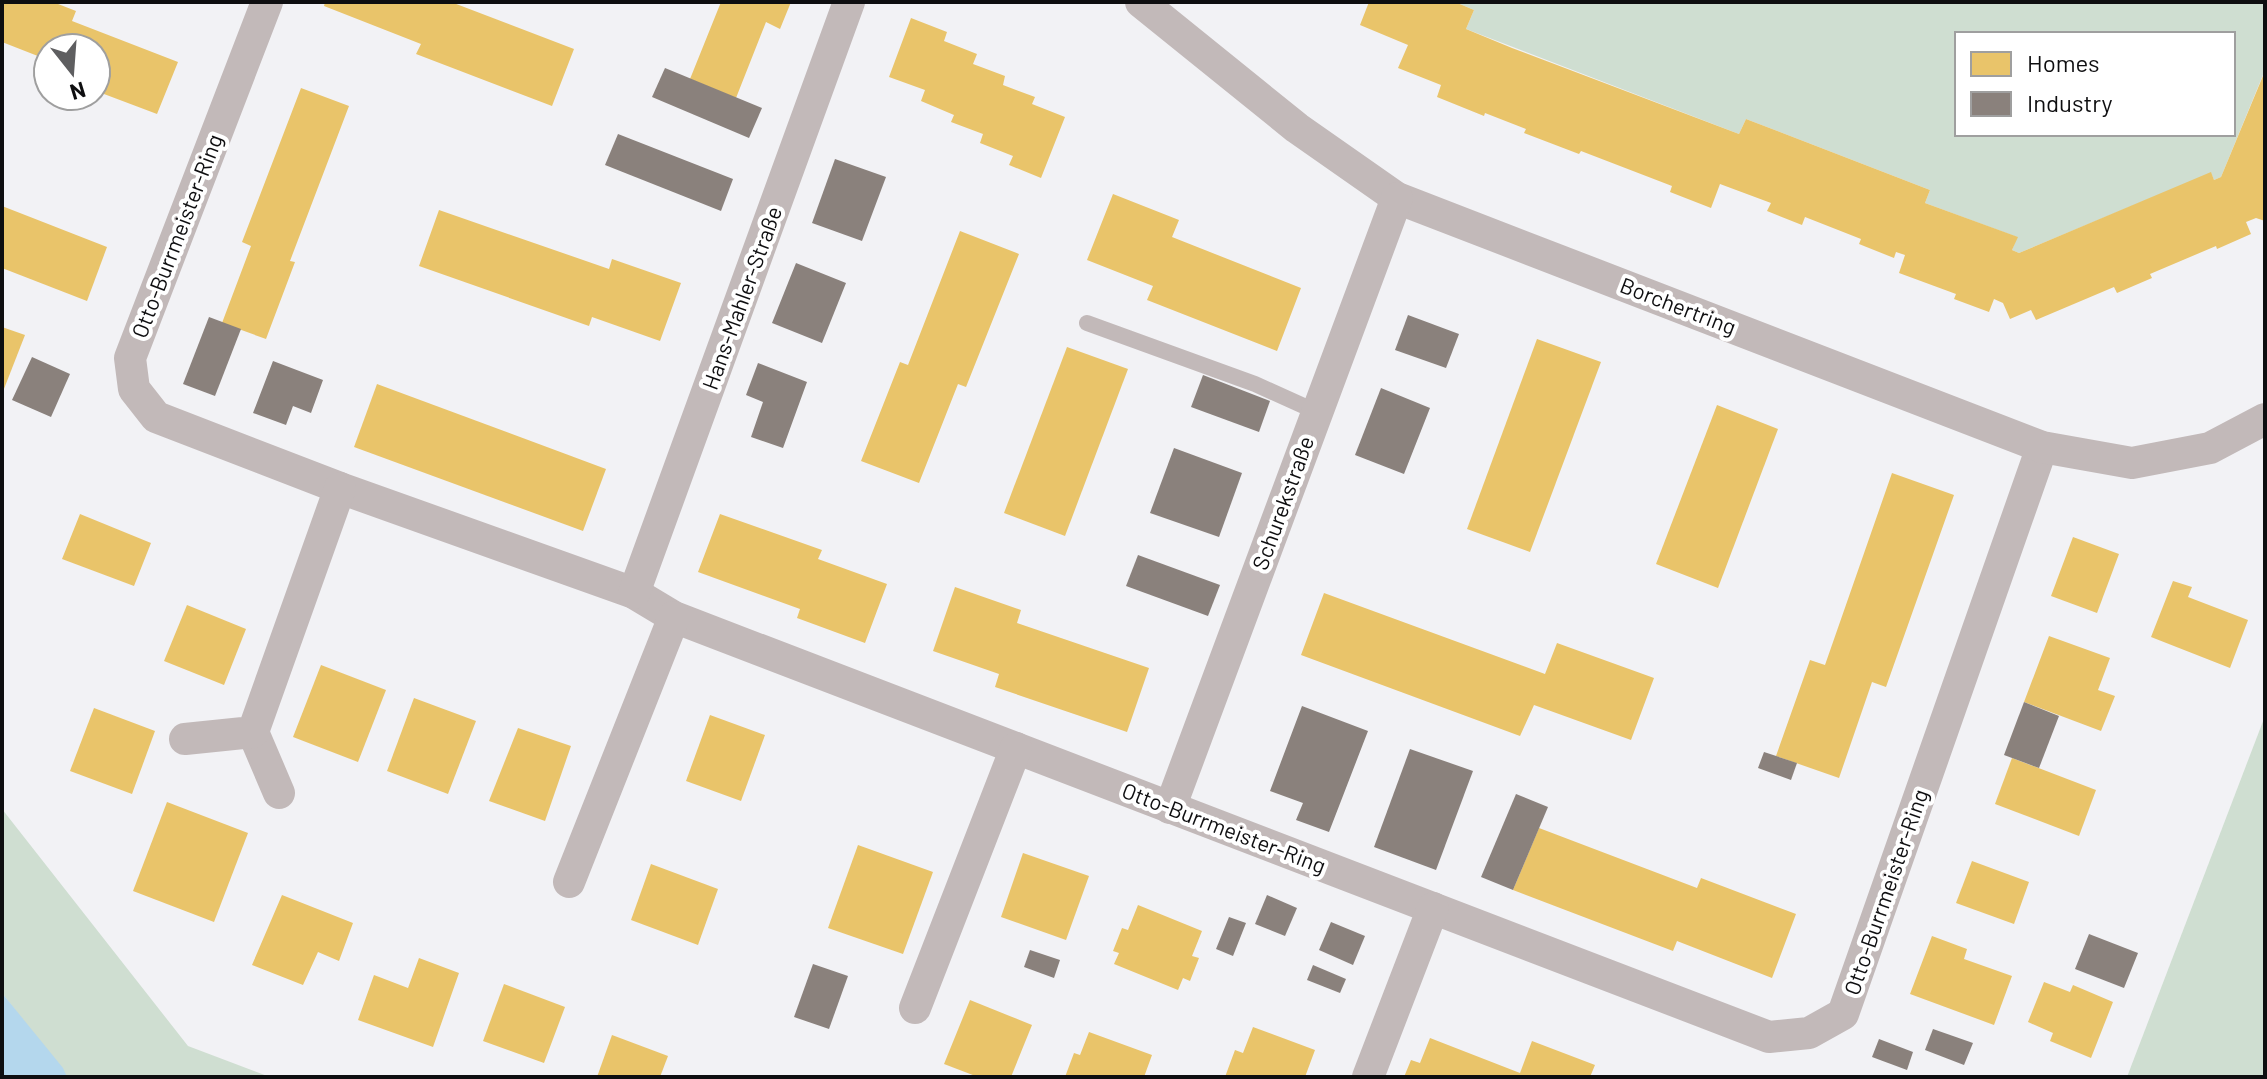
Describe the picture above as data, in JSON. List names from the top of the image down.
{
  "streets": {
    "street": [
      "Otto-Burrmeister-Ring",
      "Hans-Mahler-Straße",
      "Borchertring",
      "Schurekstraße"
    ]
  },
  "crossings": [
    ["Otto-Burrmeister-Ring", "Hans-Mahler-Straße"],
    ["Otto-Burrmeister-Ring", "Borchertring"],
    ["Otto-Burrmeister-Ring", "Schurekstraße"],
    ["Borchertring", "Schurekstraße"]
  ],
  "legend": ["Homes", "Industry"],
  "north": "bottom"
}
